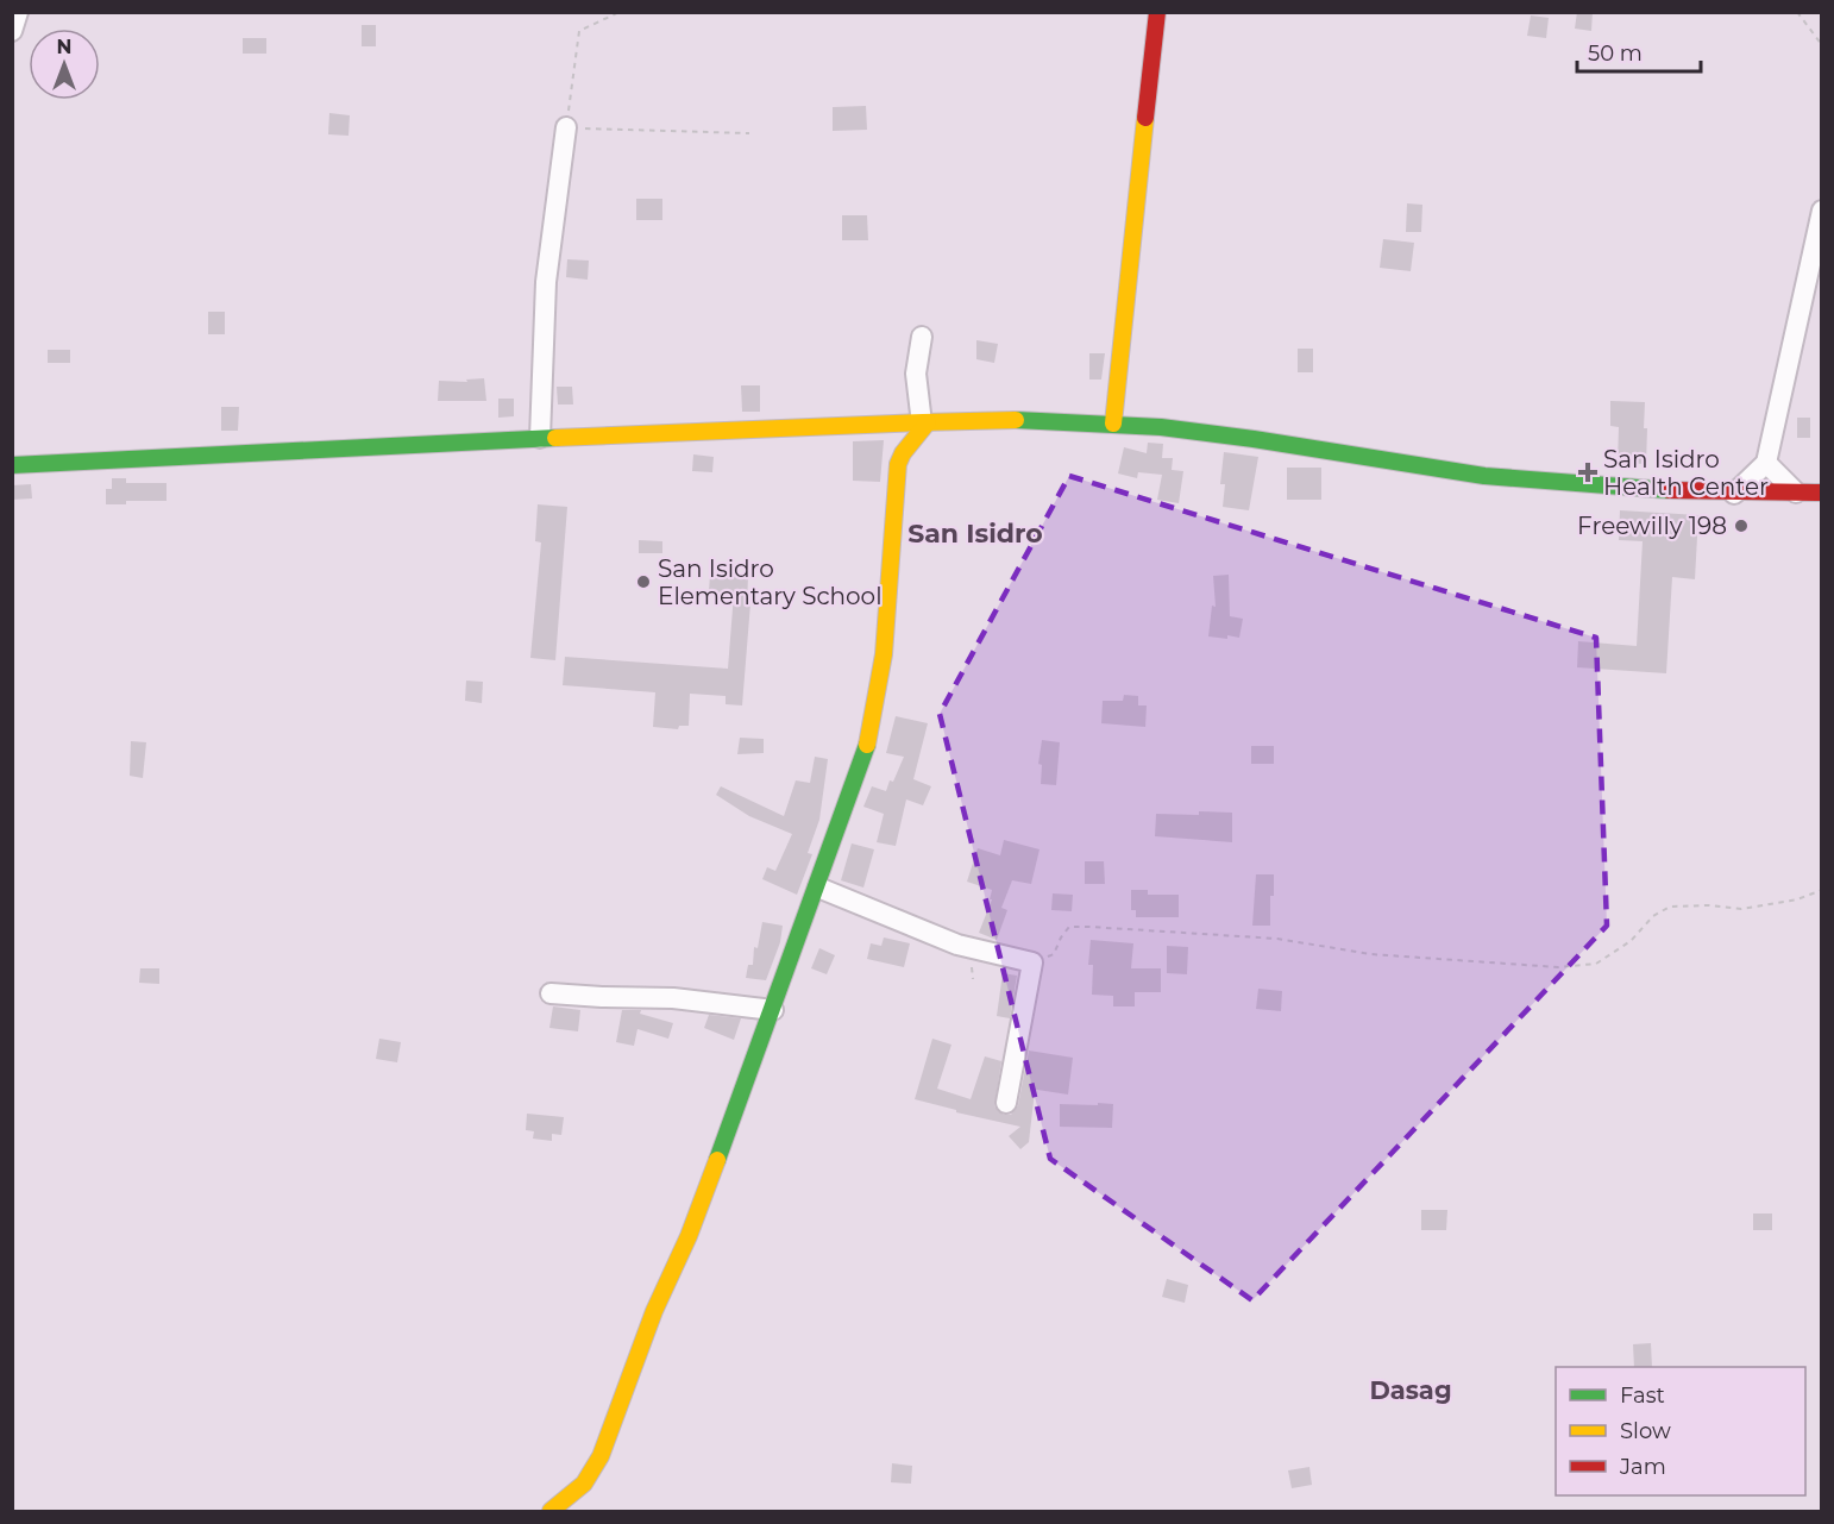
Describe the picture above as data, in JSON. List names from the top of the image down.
{
  "districts": ["San Isidro", "Dasag"],
  "places": {
    "health": ["San Isidro Health Center"],
    "other": ["Freewilly 198", "San Isidro Elementary School"]
  },
  "legend": ["Fast", "Slow", "Jam"],
  "scale_bar": "50 m",
  "north": "top"
}
